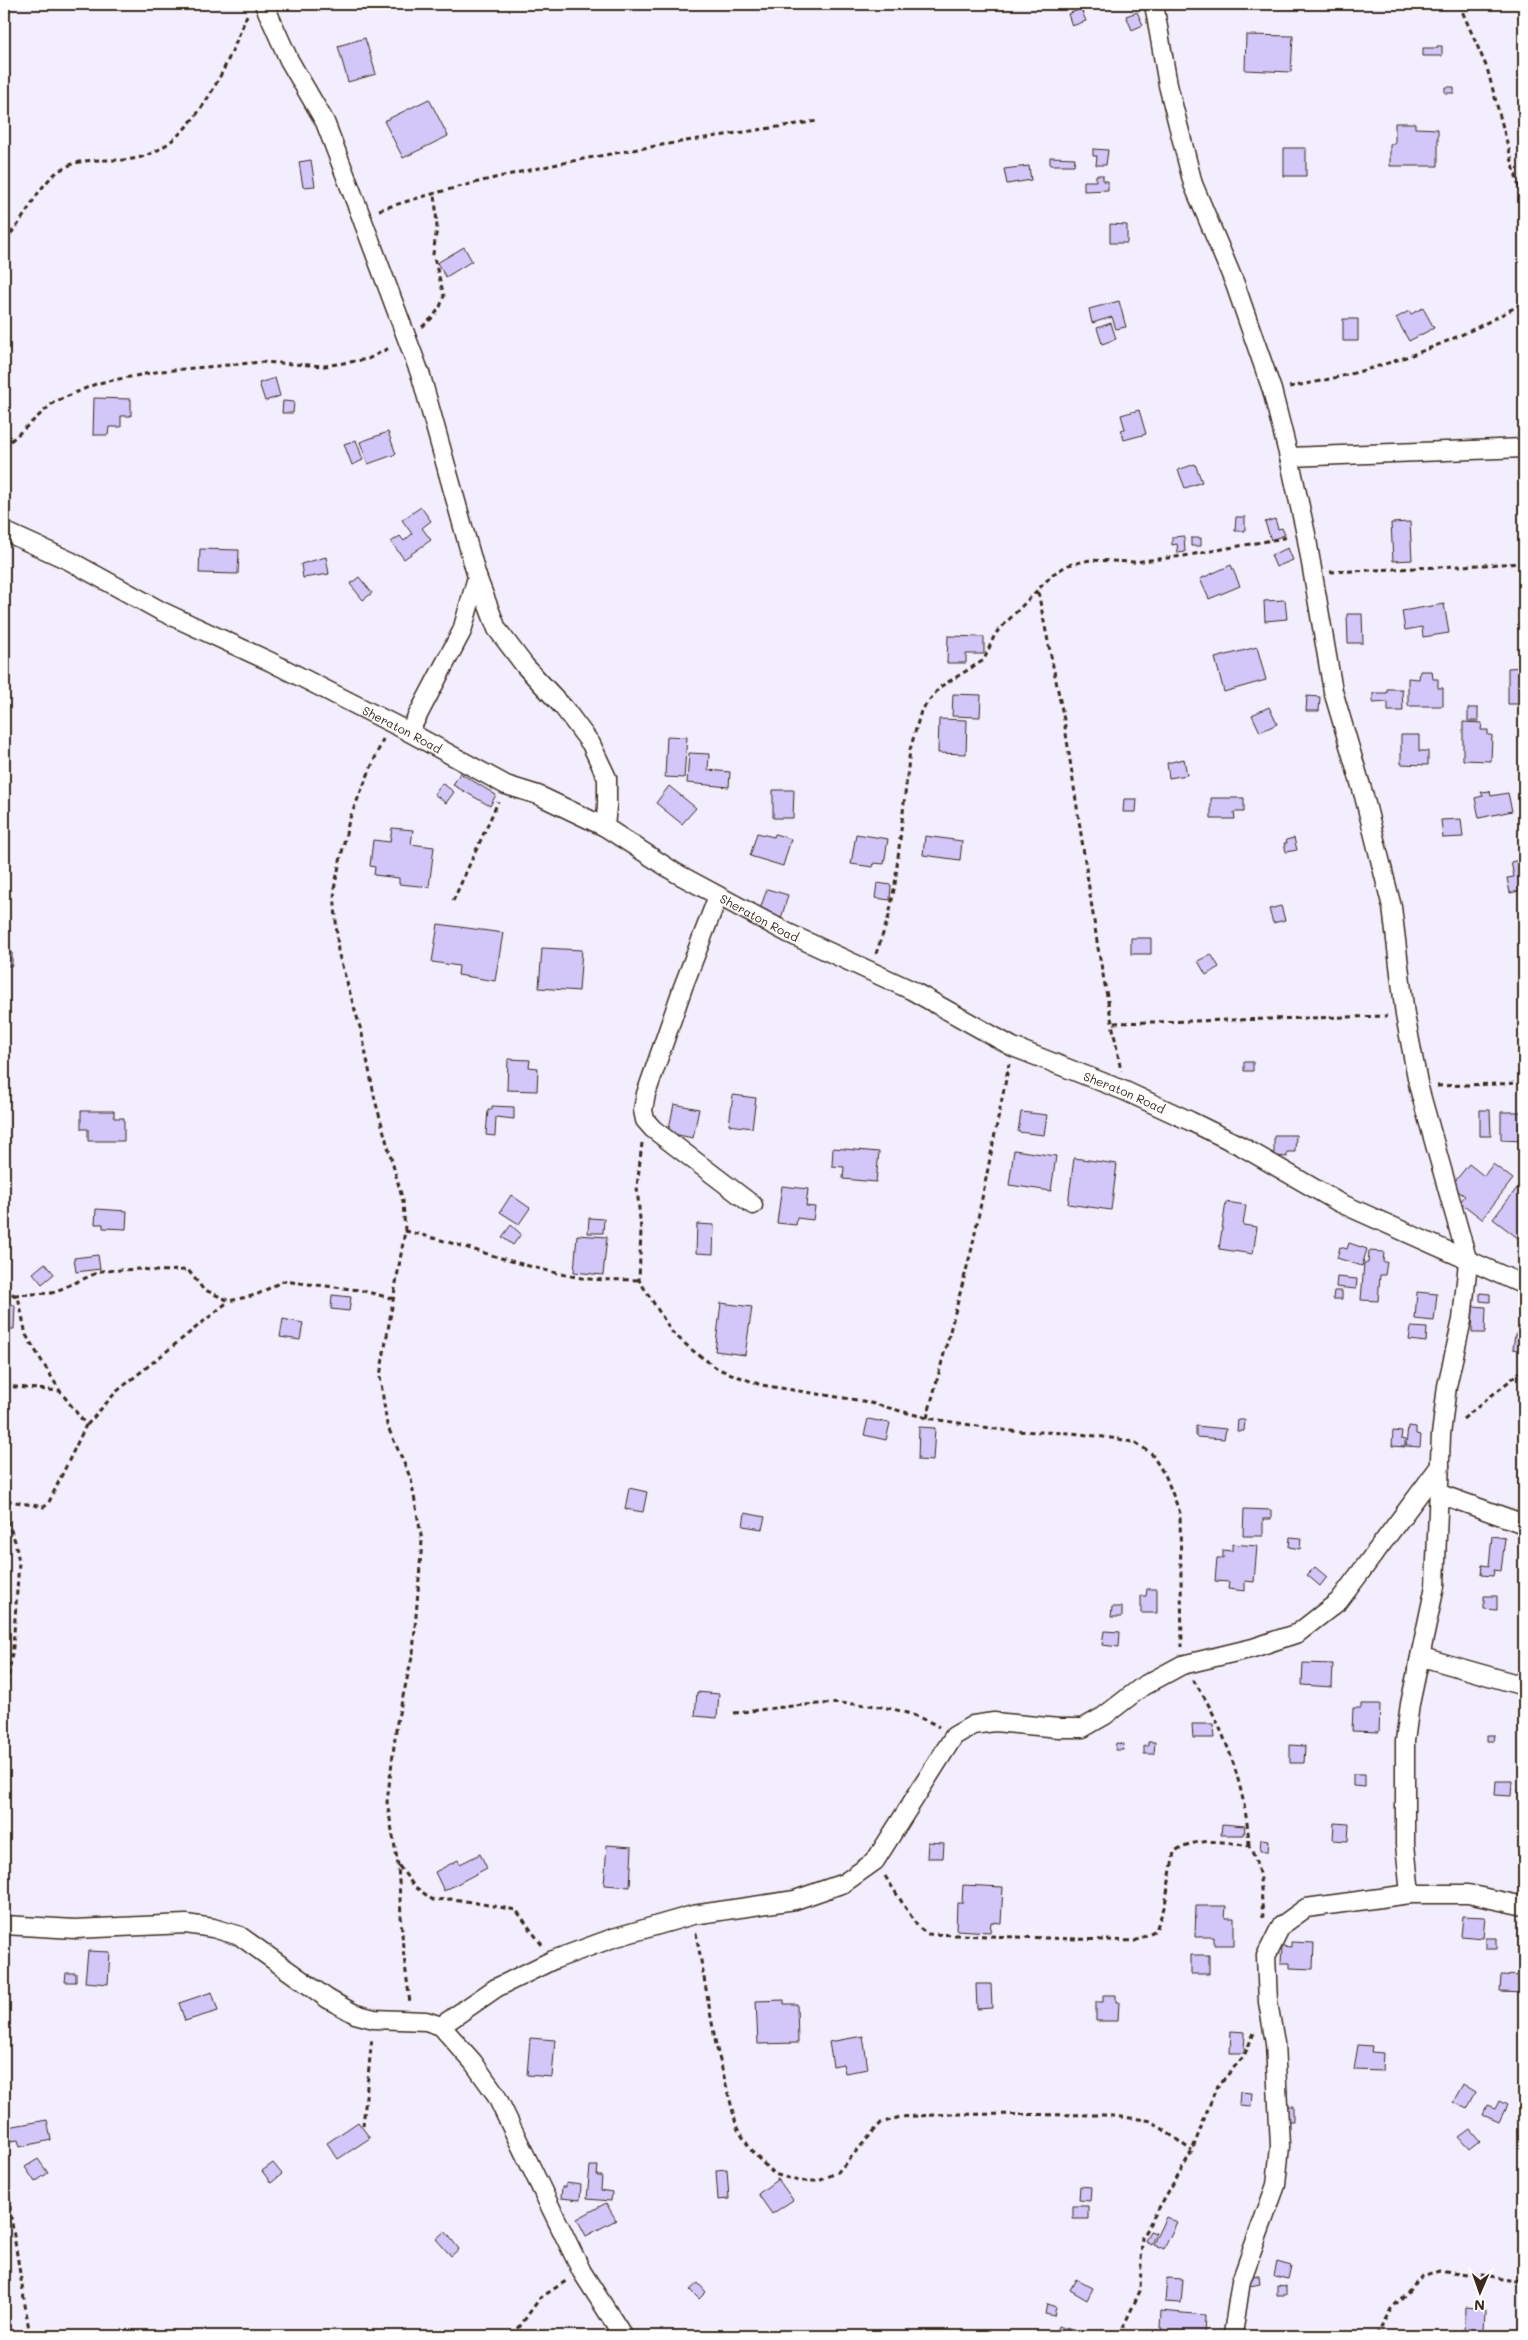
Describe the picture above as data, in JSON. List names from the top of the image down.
{
  "streets": {
    "street": ["Sheraton Road"]
  },
  "north": "bottom"
}
